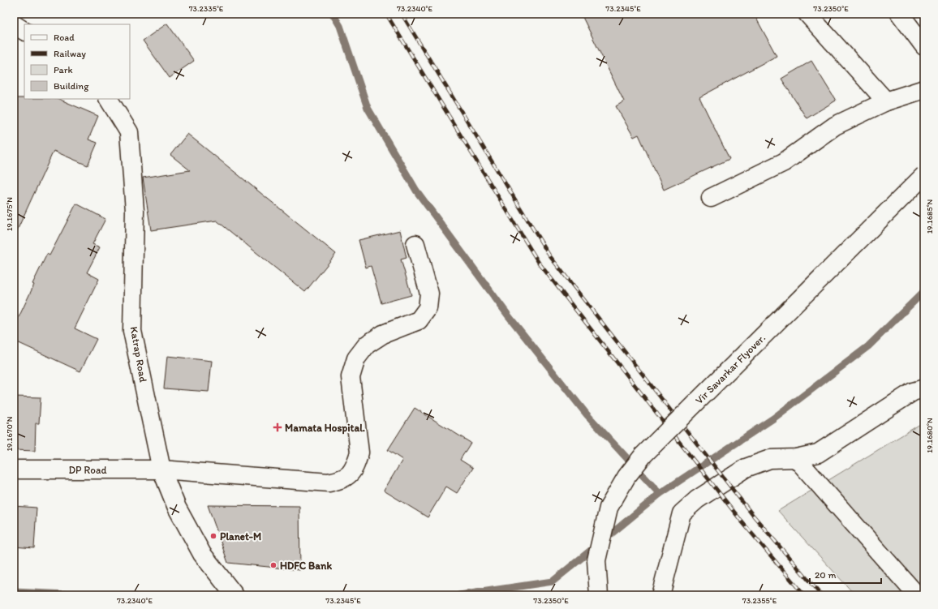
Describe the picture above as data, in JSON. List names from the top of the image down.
{
  "streets": {
    "street": ["Katrap Road", "Vir Savarkar Flyover.", "DP Road"]
  },
  "crossings": [
    ["Katrap Road", "DP Road"]
  ],
  "places": {
    "health": ["Mamata Hospital."],
    "other": ["Planet-M", "HDFC Bank"]
  },
  "legend": [
    "Road",
    "Railway",
    "Park",
    "Building"
  ],
  "scale_bar": "20 m",
  "coordinates": [
    "73.2335°E",
    "73.2340°E",
    "73.2345°E",
    "73.2350°E",
    "19.1675°N",
    "19.1685°N",
    "19.1670°N",
    "19.1680°N",
    "73.2355°E"
  ]
}
